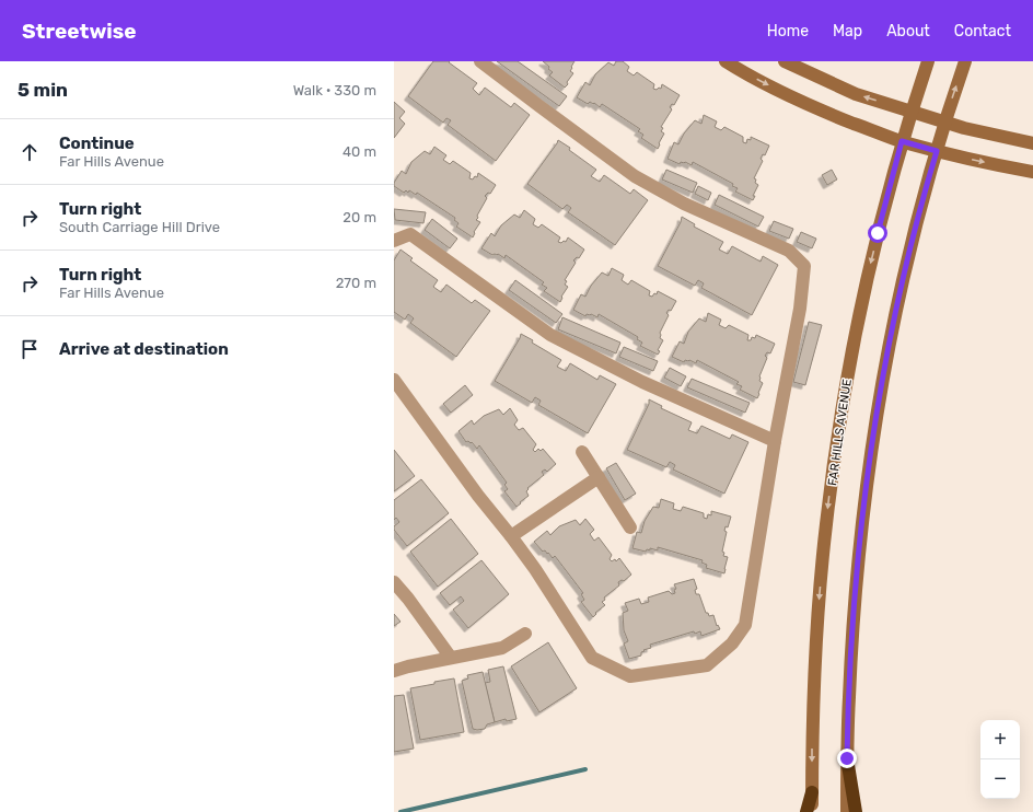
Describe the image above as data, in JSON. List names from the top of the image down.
{
  "streets": {
    "main road": ["FAR HILLS AVENUE"]
  },
  "page": {
    "header": "Streetwise",
    "nav": [
      "Home",
      "Map",
      "About",
      "Contact"
    ],
    "heading": ["5 min", "Walk · 330 m"],
    "list": [
      ["Continue", "Far Hills Avenue", "40 m"],
      ["Turn right", "South Carriage Hill Drive", "20 m"],
      ["Turn right", "Far Hills Avenue", "270 m"],
      "Arrive at destination"
    ],
    "map_buttons": ["+", "−"]
  }
}
